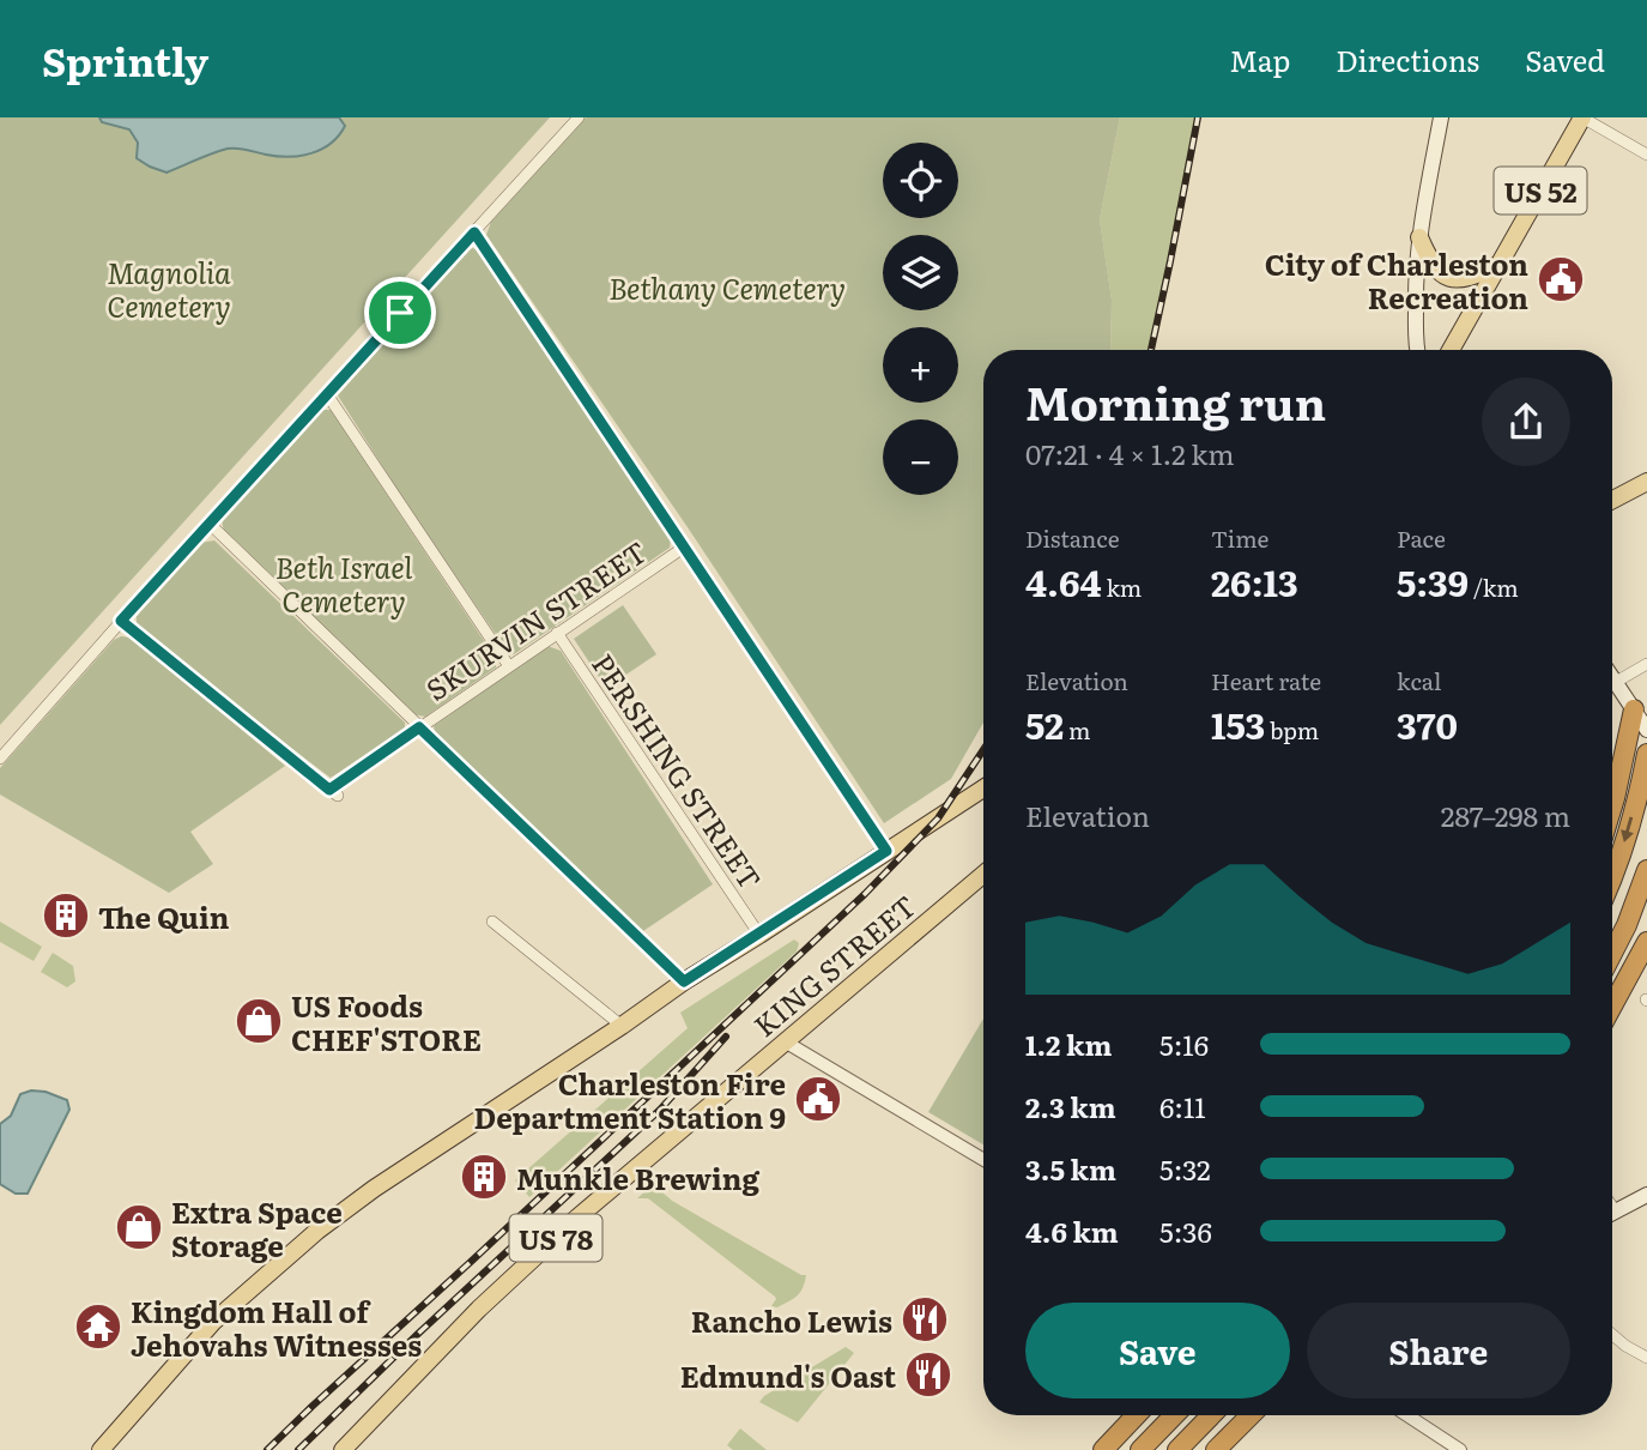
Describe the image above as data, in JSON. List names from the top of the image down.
{
  "streets": {
    "main road": ["US 52", "KING STREET", "US 78"],
    "street": ["SKURVIN STREET", "PERSHING STREET"]
  },
  "crossings": [
    ["SKURVIN STREET", "PERSHING STREET"]
  ],
  "parks": ["Magnolia Cemetery", "Bethany Cemetery", "Beth Israel Cemetery"],
  "places": {
    "public building": ["City of Charleston Recreation", "Charleston Fire Department Station 9"],
    "building": ["The Quin", "Munkle Brewing"],
    "shop": ["US Foods CHEF'STORE", "Extra Space Storage"],
    "restaurant": ["Rancho Lewis", "Edmund's Oast"],
    "temple": ["Kingdom Hall of Jehovahs Witnesses"]
  },
  "page": {
    "header": "Sprintly",
    "nav": ["Map", "Directions", "Saved"],
    "map_buttons": ["+", "−"],
    "heading": ["Morning run", "07:21 · 4 × 1.2 km"],
    "stats": [
      ["Distance", "4.64 km"],
      ["Time", "26:13"],
      ["Pace", "5:39 /km"],
      ["Elevation", "52 m"],
      ["Heart rate", "153 bpm"],
      ["kcal", "370"]
    ],
    "chart": ["Elevation", "287–298 m"],
    "list": [
      {
        "name": "1.2 km",
        "note": "5:16"
      },
      {
        "name": "2.3 km",
        "note": "6:11"
      },
      {
        "name": "3.5 km",
        "note": "5:32"
      },
      {
        "name": "4.6 km",
        "note": "5:36"
      }
    ],
    "buttons": ["Save", "Share"]
  }
}
